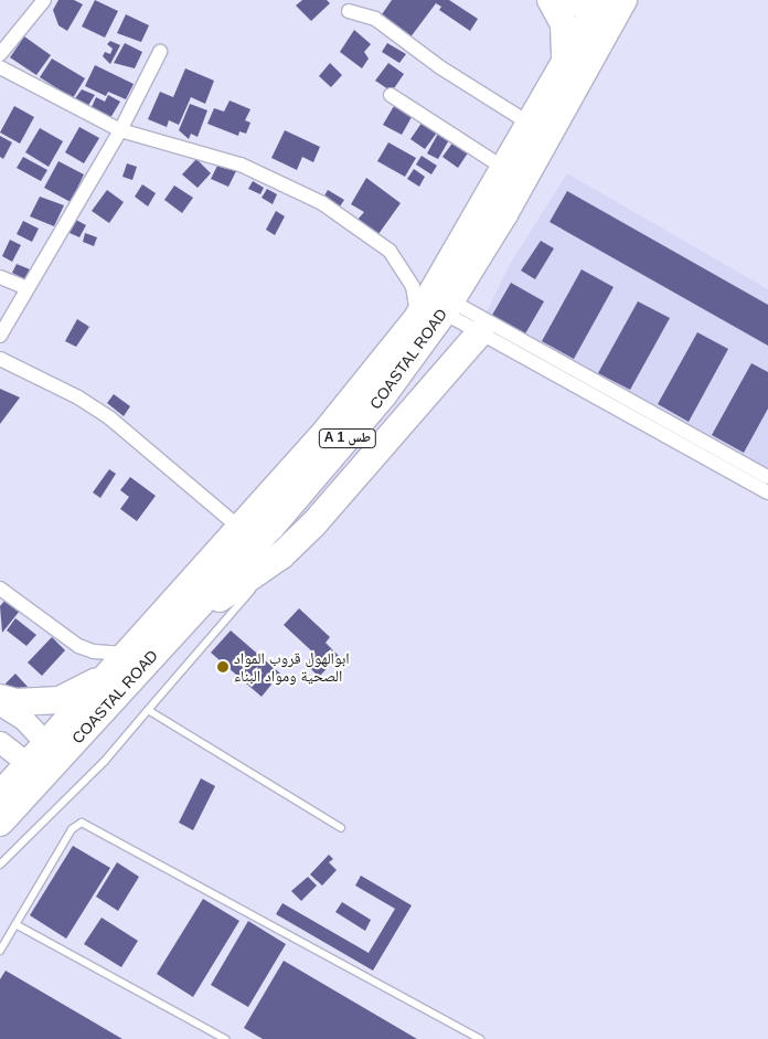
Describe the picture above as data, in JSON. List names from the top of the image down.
{
  "streets": {
    "highway": ["COASTAL ROAD", "A 1 طس"]
  },
  "places": ["ابوالهول قروب المواد الصحية ومواد البناء"]
}
